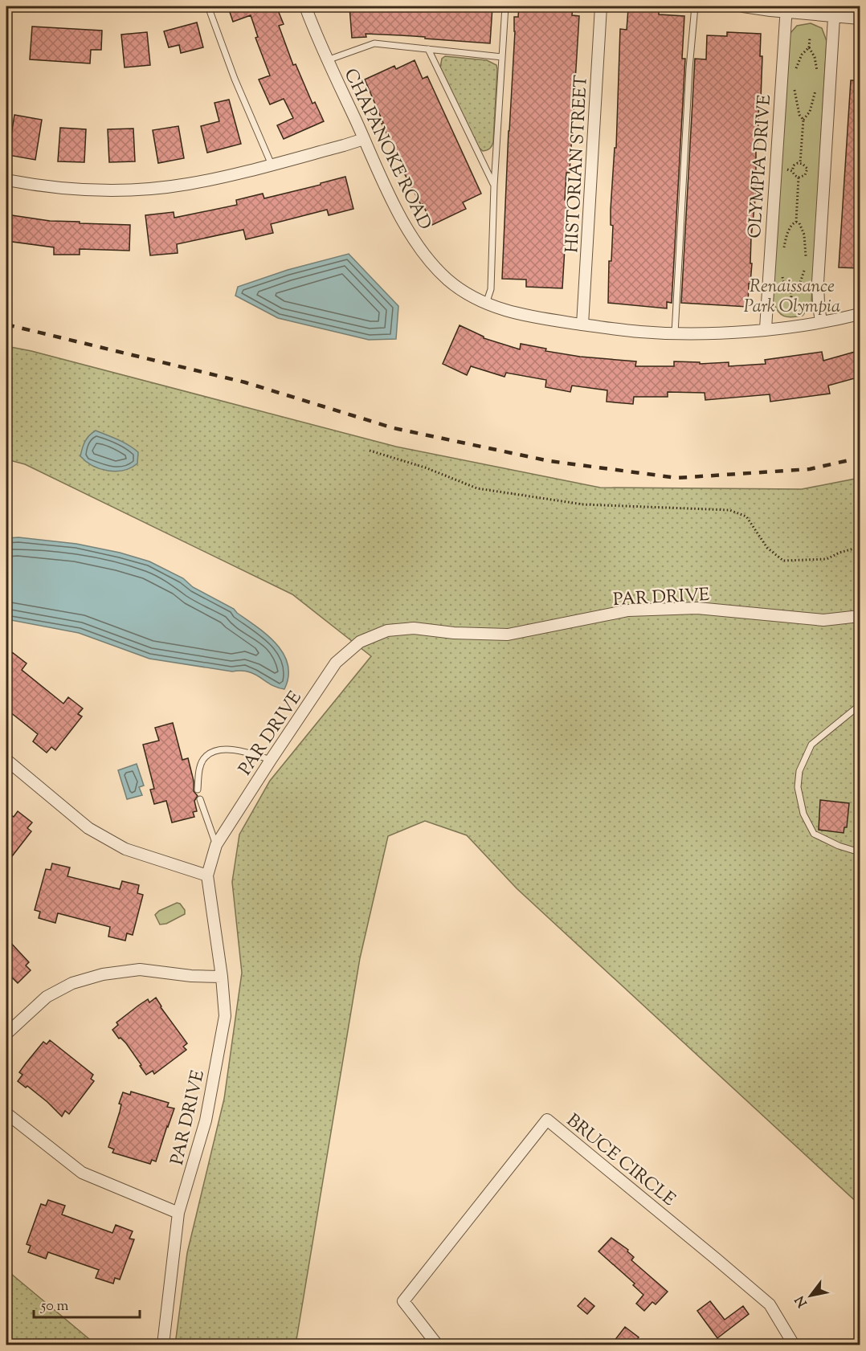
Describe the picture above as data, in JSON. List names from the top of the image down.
{
  "streets": {
    "street": [
      "CHAPANOKE ROAD",
      "HISTORIAN STREET",
      "OLYMPIA DRIVE",
      "PAR DRIVE",
      "BRUCE CIRCLE"
    ]
  },
  "crossings": [
    ["CHAPANOKE ROAD", "HISTORIAN STREET"],
    ["CHAPANOKE ROAD", "OLYMPIA DRIVE"]
  ],
  "parks": ["Renaissance Park Olympia"],
  "scale_bar": "50 m",
  "north": "bottom left"
}
